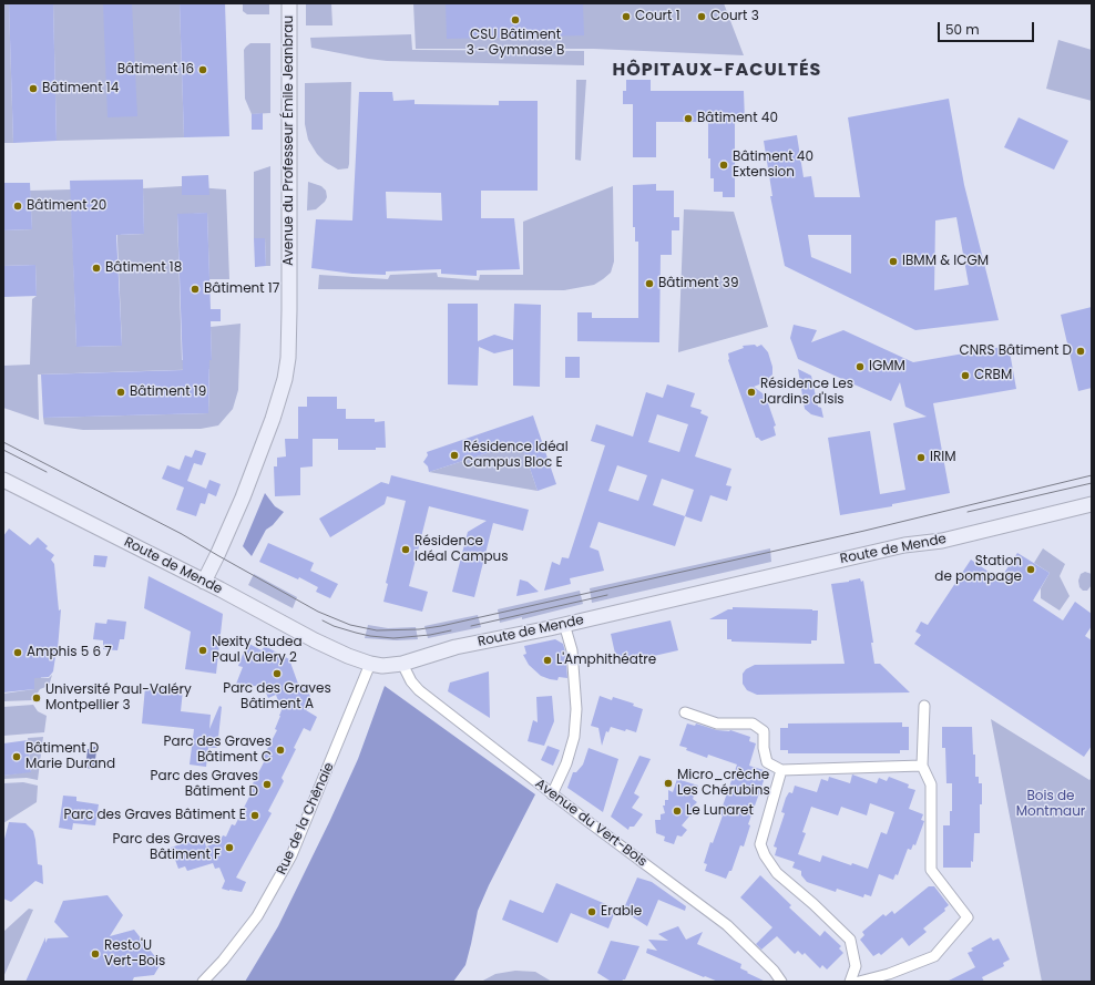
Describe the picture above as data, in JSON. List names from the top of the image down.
{
  "streets": {
    "main road": ["Avenue du Professeur Émile Jeanbrau", "Route de Mende"],
    "street": ["Rue de la Chênaie", "Avenue du Vert-Bois"]
  },
  "crossings": [
    ["Avenue du Professeur Émile Jeanbrau", "Route de Mende"],
    ["Route de Mende", "Rue de la Chênaie"],
    ["Route de Mende", "Avenue du Vert-Bois"]
  ],
  "districts": ["HÔPITAUX-FACULTÉS"],
  "parks": ["Bois de Montmaur"],
  "places": [
    "Court 1",
    "Court 3",
    "CSU Bâtiment 3 - Gymnase B",
    "Bâtiment 16",
    "Bâtiment 14",
    "Bâtiment 40",
    "Bâtiment 40 Extension",
    "Bâtiment 20",
    "IBMM & ICGM",
    "Bâtiment 18",
    "Bâtiment 39",
    "Bâtiment 17",
    "CNRS Bâtiment D",
    "IGMM",
    "CRBM",
    "Bâtiment 19",
    "Résidence Les Jardins d'Isis",
    "Résidence Idéal Campus Bloc E",
    "IRIM",
    "Résidence Idéal Campus",
    "Station de pompage",
    "Nexity Studea Paul Valery 2",
    "Amphis 5 6 7",
    "L'Amphithéatre",
    "Parc des Graves Bâtiment A",
    "Université Paul-Valéry Montpellier 3",
    "Parc des Graves Bâtiment C",
    "Bâtiment D Marie Durand",
    "Micro_crèche Les Chérubins",
    "Parc des Graves Bâtiment D",
    "Le Lunaret",
    "Parc des Graves Bâtiment E",
    "Parc des Graves Bâtiment F",
    "Erable",
    "Resto'U Vert-Bois"
  ],
  "scale_bar": "50 m"
}
